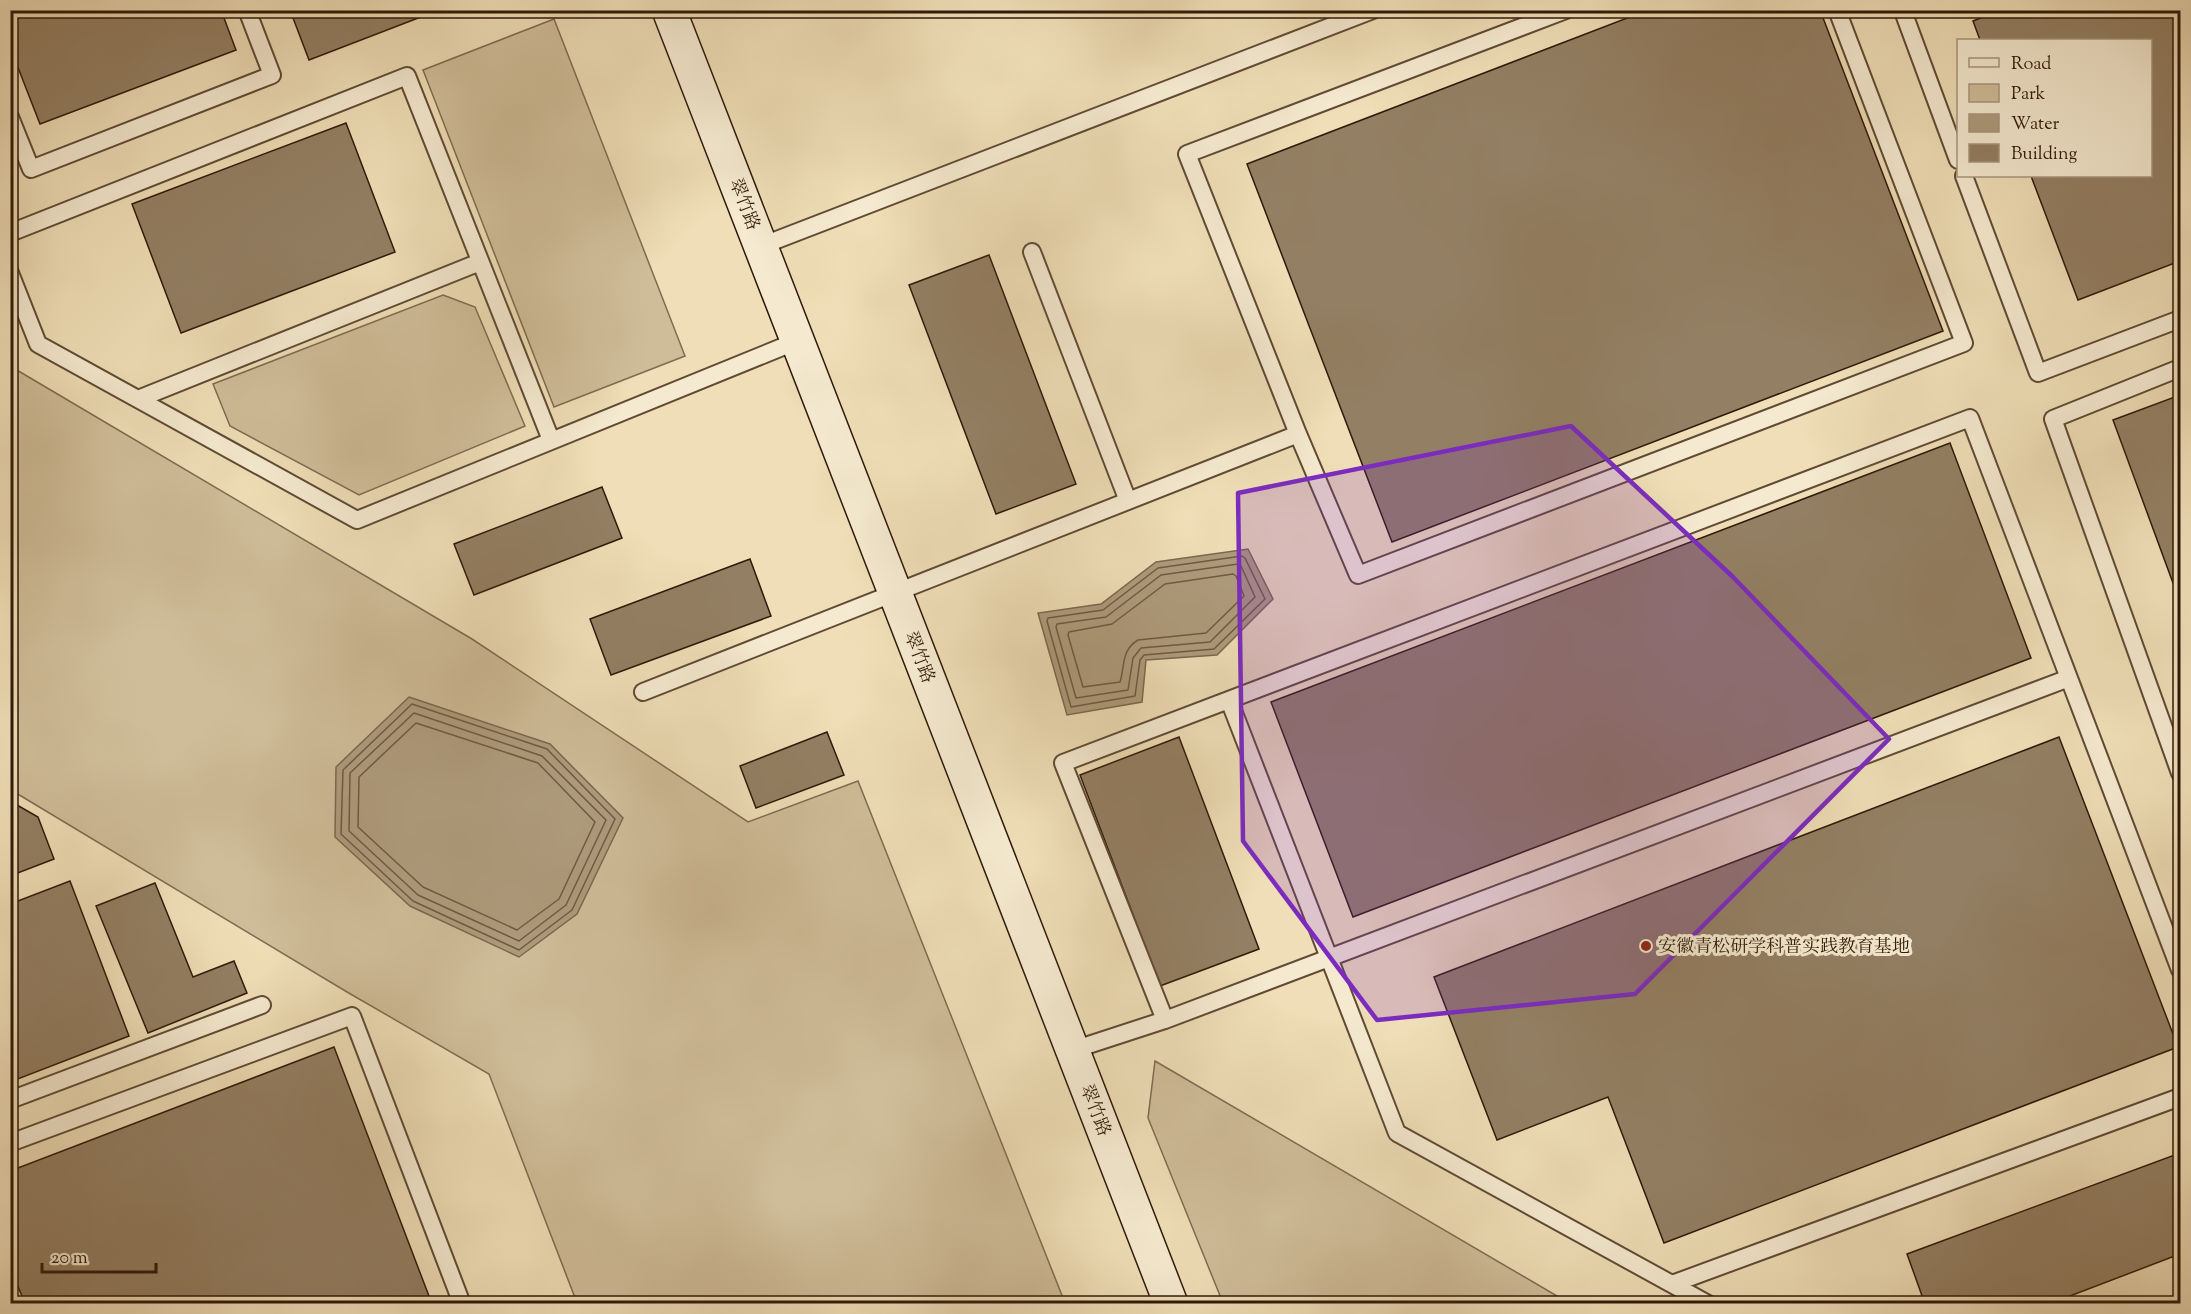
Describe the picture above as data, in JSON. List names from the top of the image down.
{
  "streets": {
    "street": ["翠竹路"]
  },
  "places": ["安徽青松研学科普实践教育基地"],
  "legend": [
    "Road",
    "Park",
    "Water",
    "Building"
  ],
  "scale_bar": "20 m"
}
